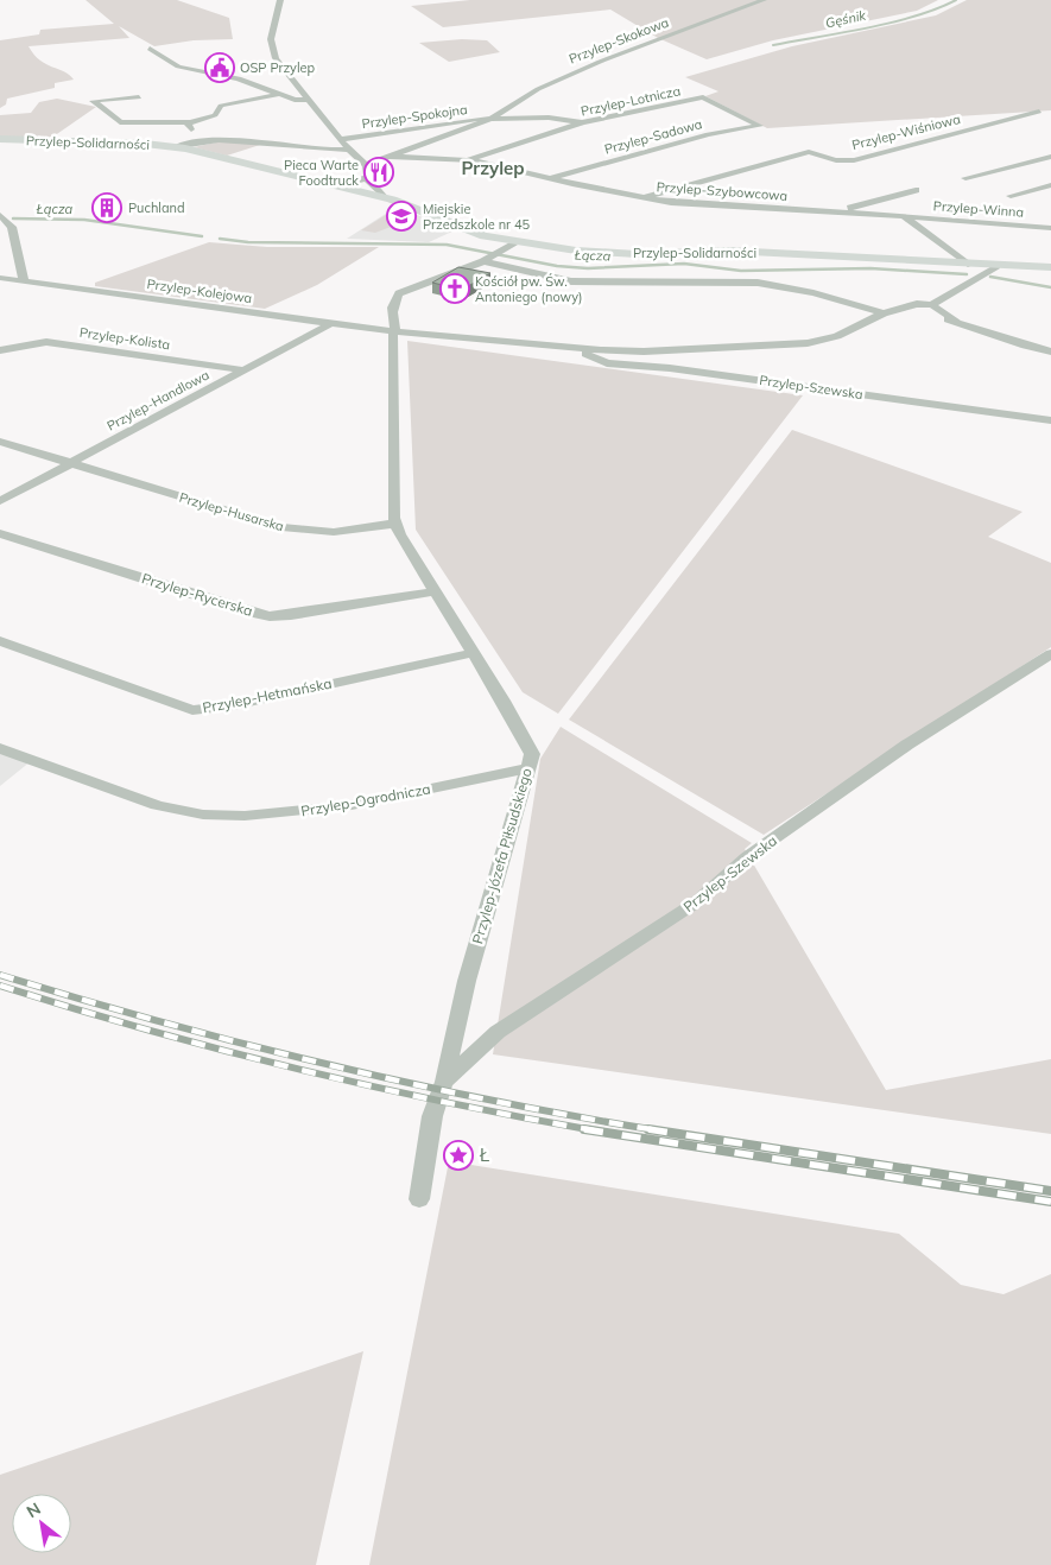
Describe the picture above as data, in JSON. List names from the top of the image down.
{
  "streets": {
    "main road": ["Przylep-Solidarności"],
    "street": [
      "Przylep-Skokowa",
      "Przylep-Lotnicza",
      "Przylep-Spokojna",
      "Przylep-Wiśniowa",
      "Przylep-Sadowa",
      "Przylep-Szybowcowa",
      "Przylep-Winna",
      "Przylep-Kolejowa",
      "Przylep-Kolista",
      "Przylep-Szewska",
      "Przylep-Handlowa",
      "Przylep-Husarska",
      "Przylep-Rycerska",
      "Przylep-Hetmańska",
      "Przylep-Ogrodnicza",
      "Przylep-Józefa Piłsudskiego"
    ]
  },
  "crossings": [
    ["Przylep-Skokowa", "Przylep-Lotnicza"],
    ["Przylep-Skokowa", "Przylep-Spokojna"],
    ["Przylep-Skokowa", "Przylep-Szybowcowa"],
    ["Przylep-Lotnicza", "Przylep-Sadowa"],
    ["Przylep-Lotnicza", "Przylep-Szybowcowa"],
    ["Przylep-Wiśniowa", "Przylep-Szybowcowa"],
    ["Przylep-Sadowa", "Przylep-Szybowcowa"],
    ["Przylep-Solidarności", "Przylep-Józefa Piłsudskiego"],
    ["Przylep-Szybowcowa", "Przylep-Winna"],
    ["Przylep-Kolejowa", "Przylep-Szewska"],
    ["Przylep-Kolejowa", "Przylep-Handlowa"],
    ["Przylep-Kolejowa", "Przylep-Józefa Piłsudskiego"],
    ["Przylep-Kolista", "Przylep-Handlowa"],
    ["Przylep-Szewska", "Przylep-Józefa Piłsudskiego"],
    ["Przylep-Handlowa", "Przylep-Husarska"],
    ["Przylep-Husarska", "Przylep-Józefa Piłsudskiego"],
    ["Przylep-Rycerska", "Przylep-Józefa Piłsudskiego"],
    ["Przylep-Hetmańska", "Przylep-Józefa Piłsudskiego"],
    ["Przylep-Ogrodnicza", "Przylep-Józefa Piłsudskiego"]
  ],
  "districts": ["Przylep"],
  "water": ["Gęśnik", "Łącza"],
  "places": {
    "public building": ["OSP Przylep"],
    "restaurant": ["Pieca Warte Foodtruck"],
    "building": ["Puchland"],
    "school or university": ["Miejskie Przedszkole nr 45"],
    "church": ["Kościół pw. Św. Antoniego (nowy)"],
    "place": ["Ł"]
  },
  "north": "top left"
}
